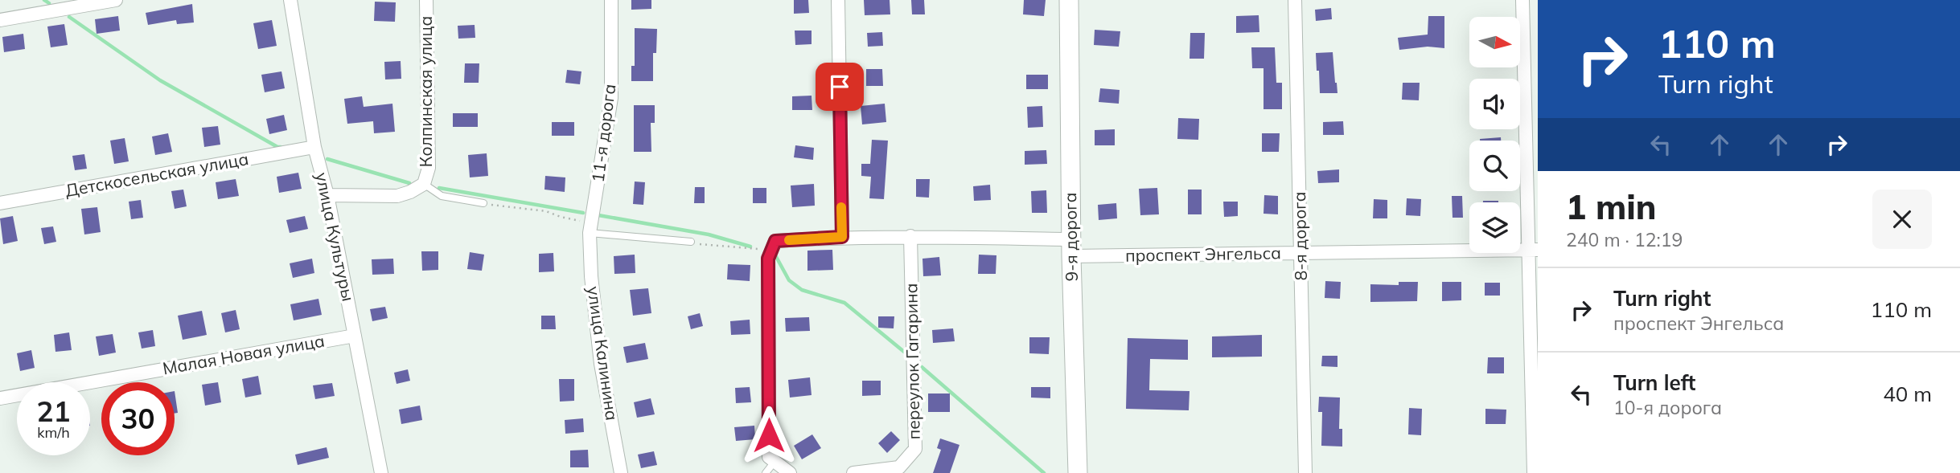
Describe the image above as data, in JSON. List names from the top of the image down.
{
  "streets": {
    "street": [
      "Колпинская улица",
      "11-я дорога",
      "Детскосельская улица",
      "8-я дорога",
      "улица Культуры",
      "9-я дорога",
      "проспект Энгельса",
      "улица Калинина",
      "Малая Новая улица",
      "переулок Гагарина"
    ]
  },
  "crossings": [
    ["Колпинская улица", "улица Культуры"],
    ["11-я дорога", "улица Калинина"],
    ["Детскосельская улица", "улица Культуры"],
    ["8-я дорога", "проспект Энгельса"],
    ["улица Культуры", "Малая Новая улица"],
    ["9-я дорога", "проспект Энгельса"],
    ["проспект Энгельса", "переулок Гагарина"]
  ],
  "north": "right",
  "page": {
    "turn": ["110 m", "Turn right"],
    "heading": ["1 min", "240 m · 12:19"],
    "list": [
      {
        "name": "Turn right",
        "note": "проспект Энгельса",
        "value": "110 m"
      },
      {
        "name": "Turn left",
        "note": "10-я дорога",
        "value": "40 m"
      }
    ],
    "speed": "21 km/h",
    "limit": "30"
  }
}
